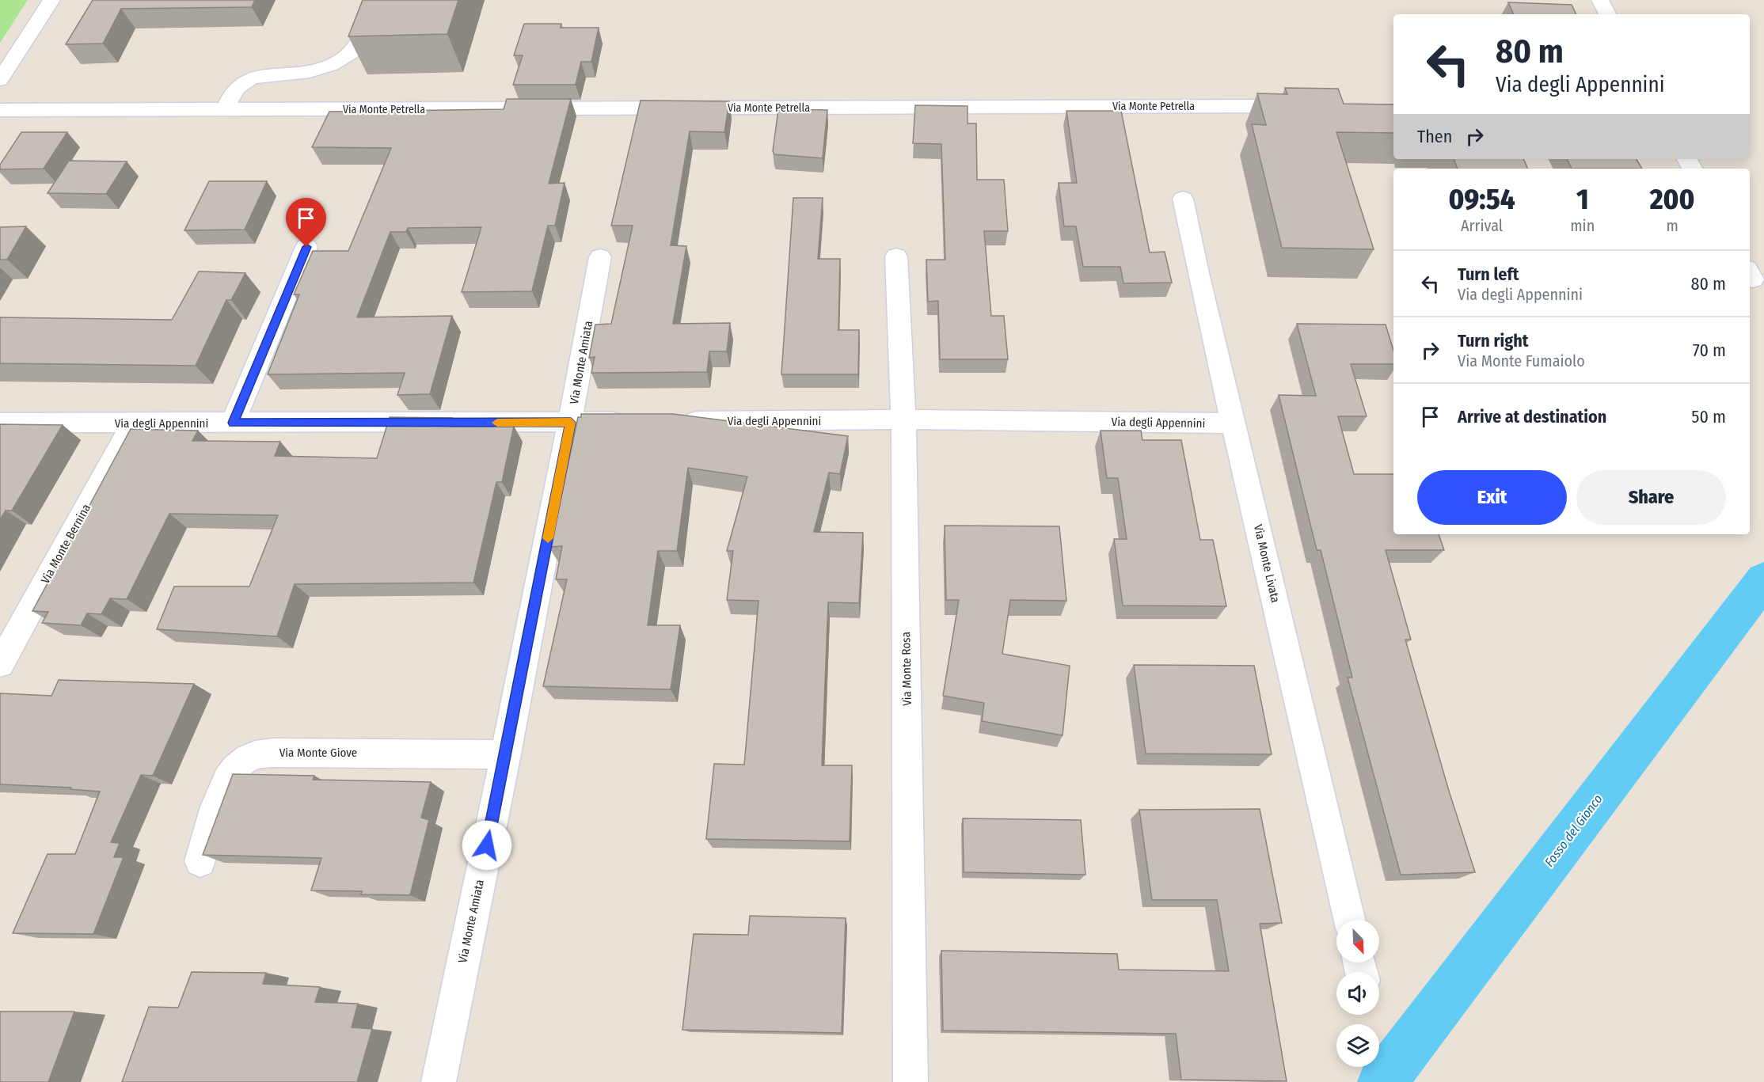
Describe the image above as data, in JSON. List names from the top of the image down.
{
  "streets": {
    "street": [
      "Via Monte Petrella",
      "Via Monte Amiata",
      "Via degli Appennini",
      "Via Monte Bernina",
      "Via Monte Livata",
      "Via Monte Rosa",
      "Via Monte Giove"
    ]
  },
  "crossings": [
    ["Via Monte Amiata", "Via degli Appennini"],
    ["Via Monte Amiata", "Via Monte Giove"],
    ["Via degli Appennini", "Via Monte Bernina"],
    ["Via degli Appennini", "Via Monte Livata"],
    ["Via degli Appennini", "Via Monte Rosa"]
  ],
  "water": ["Fosso del Gionco"],
  "north": "bottom right",
  "page": {
    "turn": ["80 m", "Via degli Appennini"],
    "then": "Then",
    "eta": [
      "09:54",
      "Arrival",
      "1",
      "min",
      "200",
      "m"
    ],
    "list": [
      {
        "name": "Turn left",
        "note": "Via degli Appennini",
        "value": "80 m"
      },
      {
        "name": "Turn right",
        "note": "Via Monte Fumaiolo",
        "value": "70 m"
      },
      {
        "name": "Arrive at destination",
        "value": "50 m"
      }
    ],
    "buttons": ["Exit", "Share"]
  }
}
